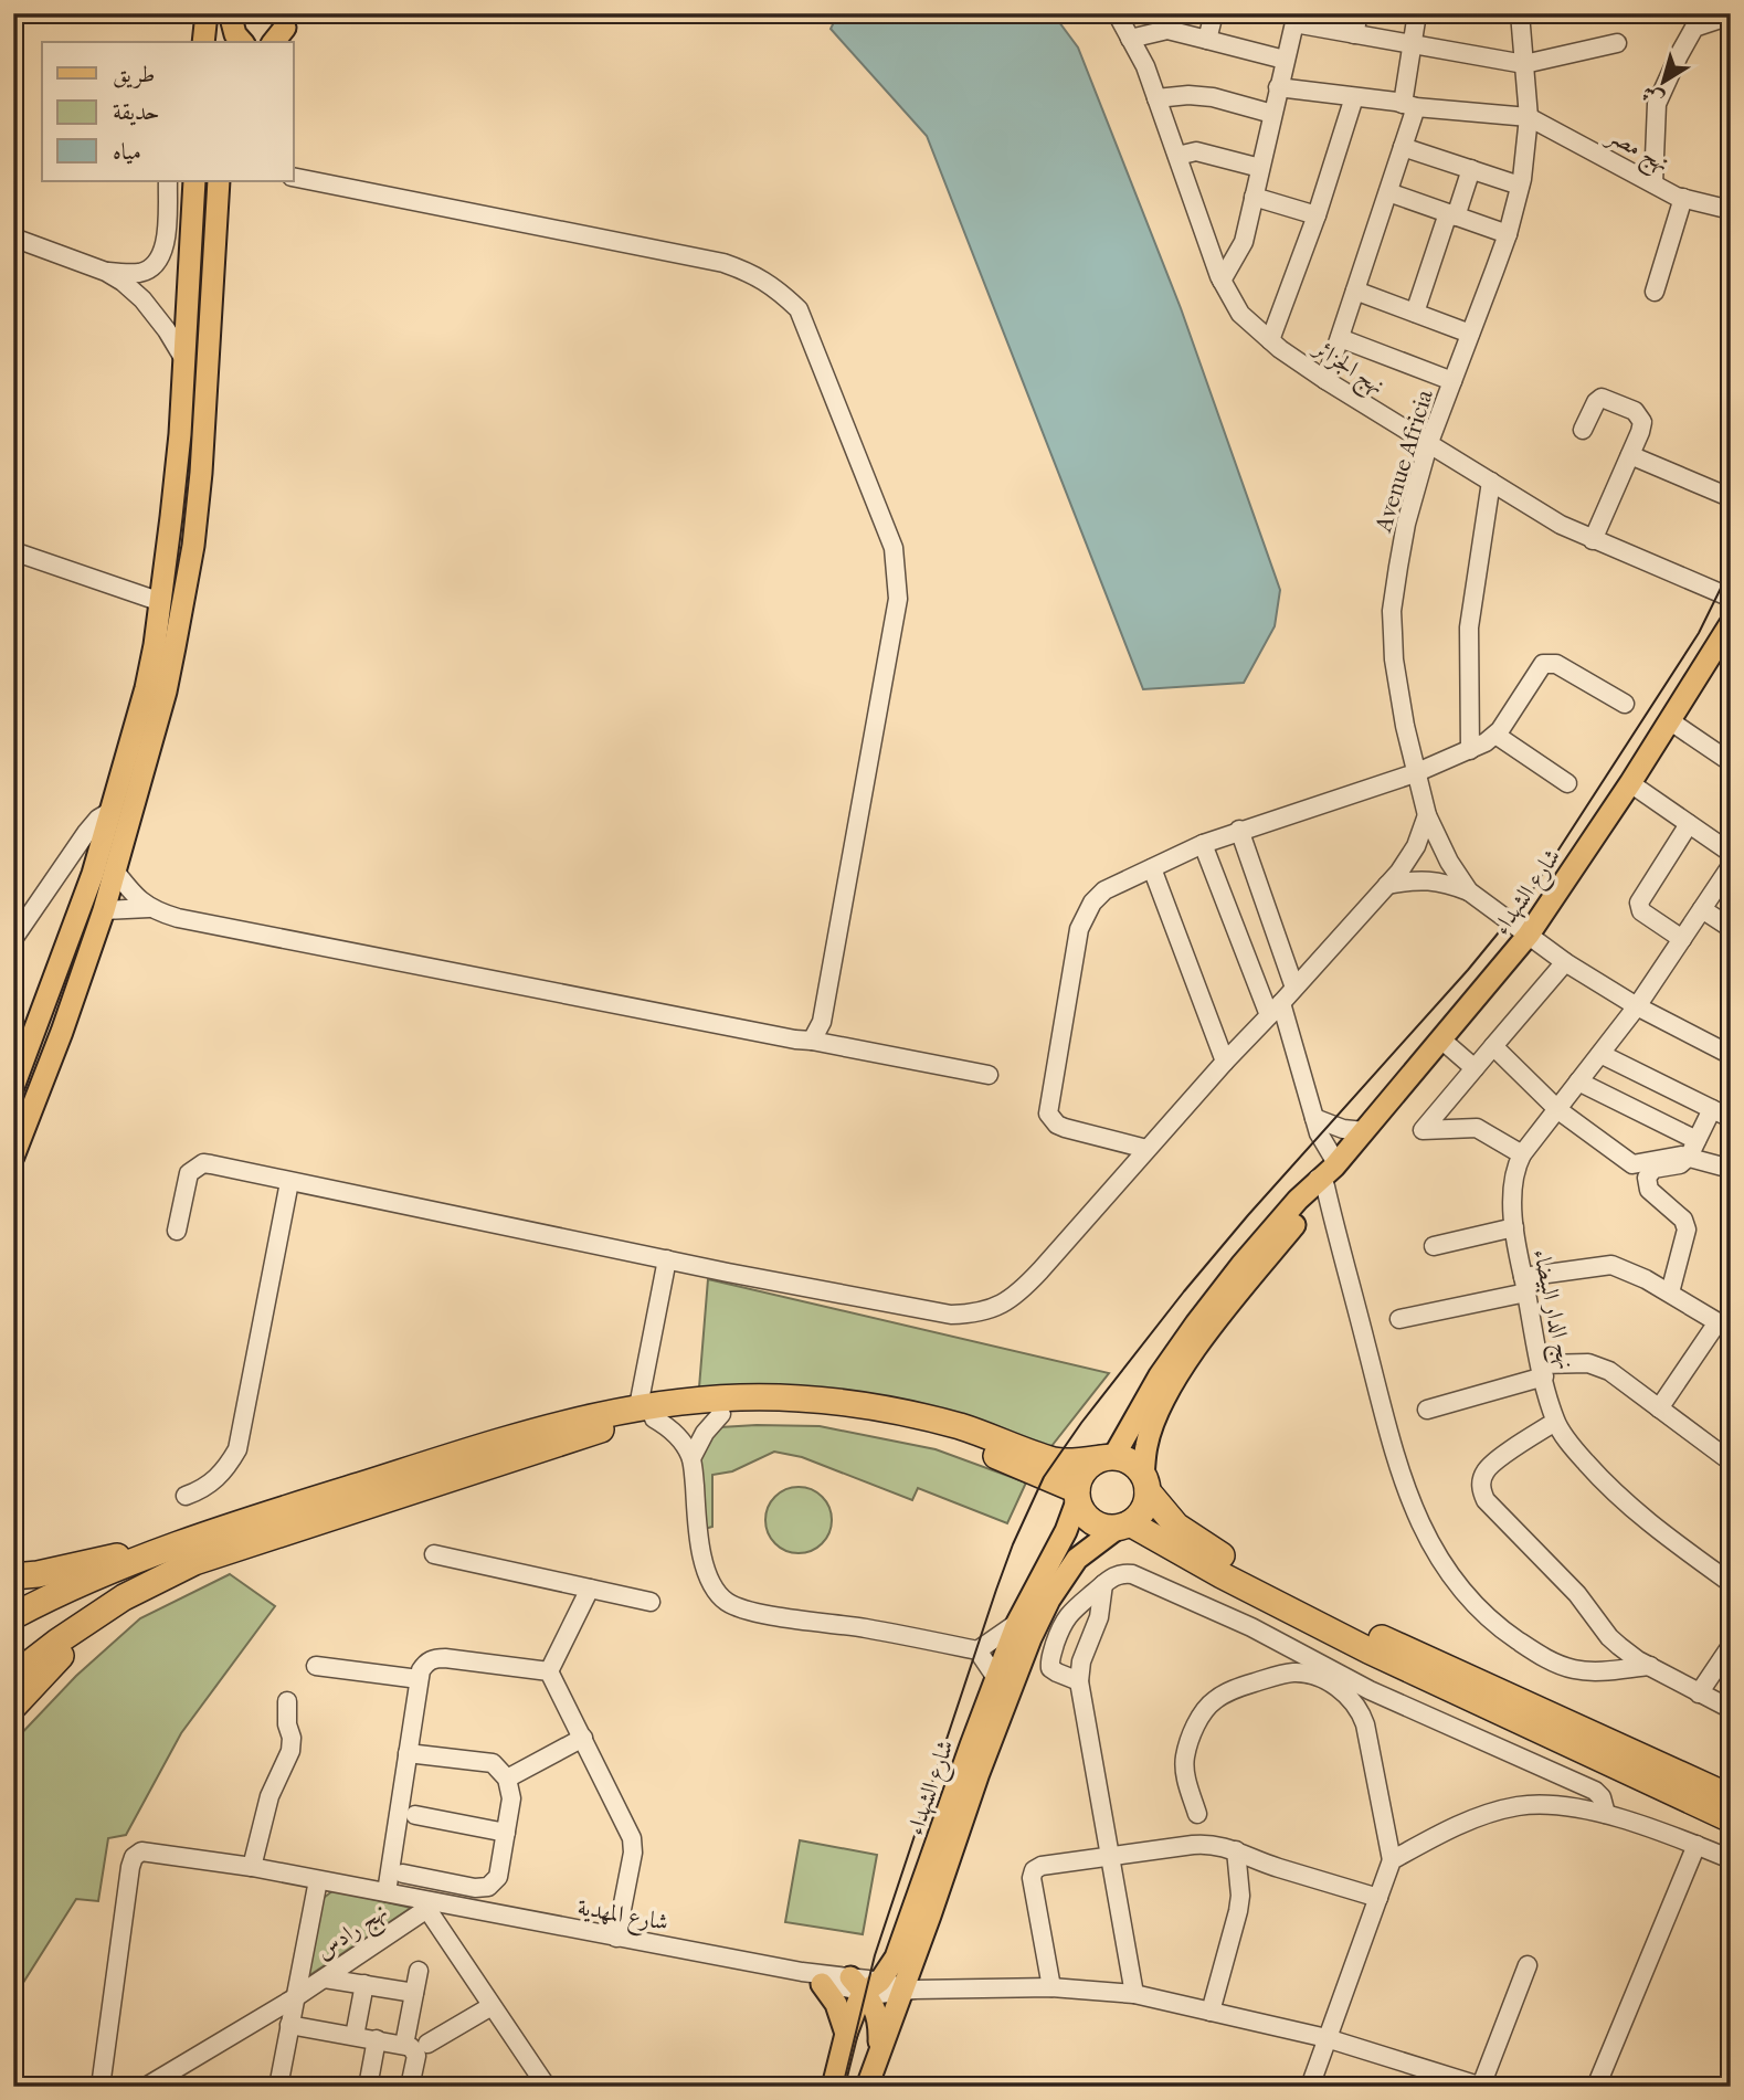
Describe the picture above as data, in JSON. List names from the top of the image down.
{
  "streets": {
    "main road": ["شارع الشهداء"],
    "street": [
      "نهج مصر",
      "نهج الجزائر",
      "Avenue Africia",
      "نهج الدار البيضاء",
      "شارع المهدية",
      "نهج رادس"
    ]
  },
  "crossings": [
    ["نهج مصر", "Avenue Africia"],
    ["نهج الجزائر", "Avenue Africia"],
    ["Avenue Africia", "شارع الشهداء"],
    ["Avenue Africia", "نهج الدار البيضاء"],
    ["شارع الشهداء", "شارع المهدية"],
    ["شارع المهدية", "نهج رادس"]
  ],
  "legend": ["طريق", "حديقة", "مياه"],
  "north": "bottom left"
}
